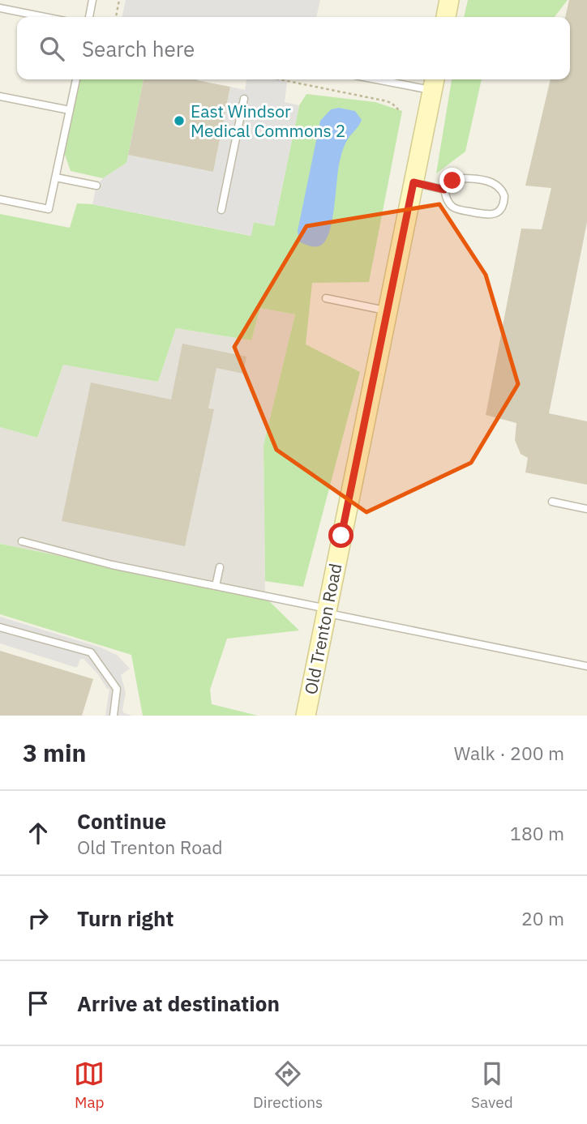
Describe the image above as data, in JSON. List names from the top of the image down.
{
  "streets": {
    "main road": ["Old Trenton Road"]
  },
  "places": ["East Windsor Medical Commons 2"],
  "page": {
    "search": "Search here",
    "heading": ["3 min", "Walk · 200 m"],
    "list": [
      ["Continue", "Old Trenton Road", "180 m"],
      ["Turn right", "20 m"],
      "Arrive at destination"
    ],
    "nav": ["Map", "Directions", "Saved"]
  }
}
